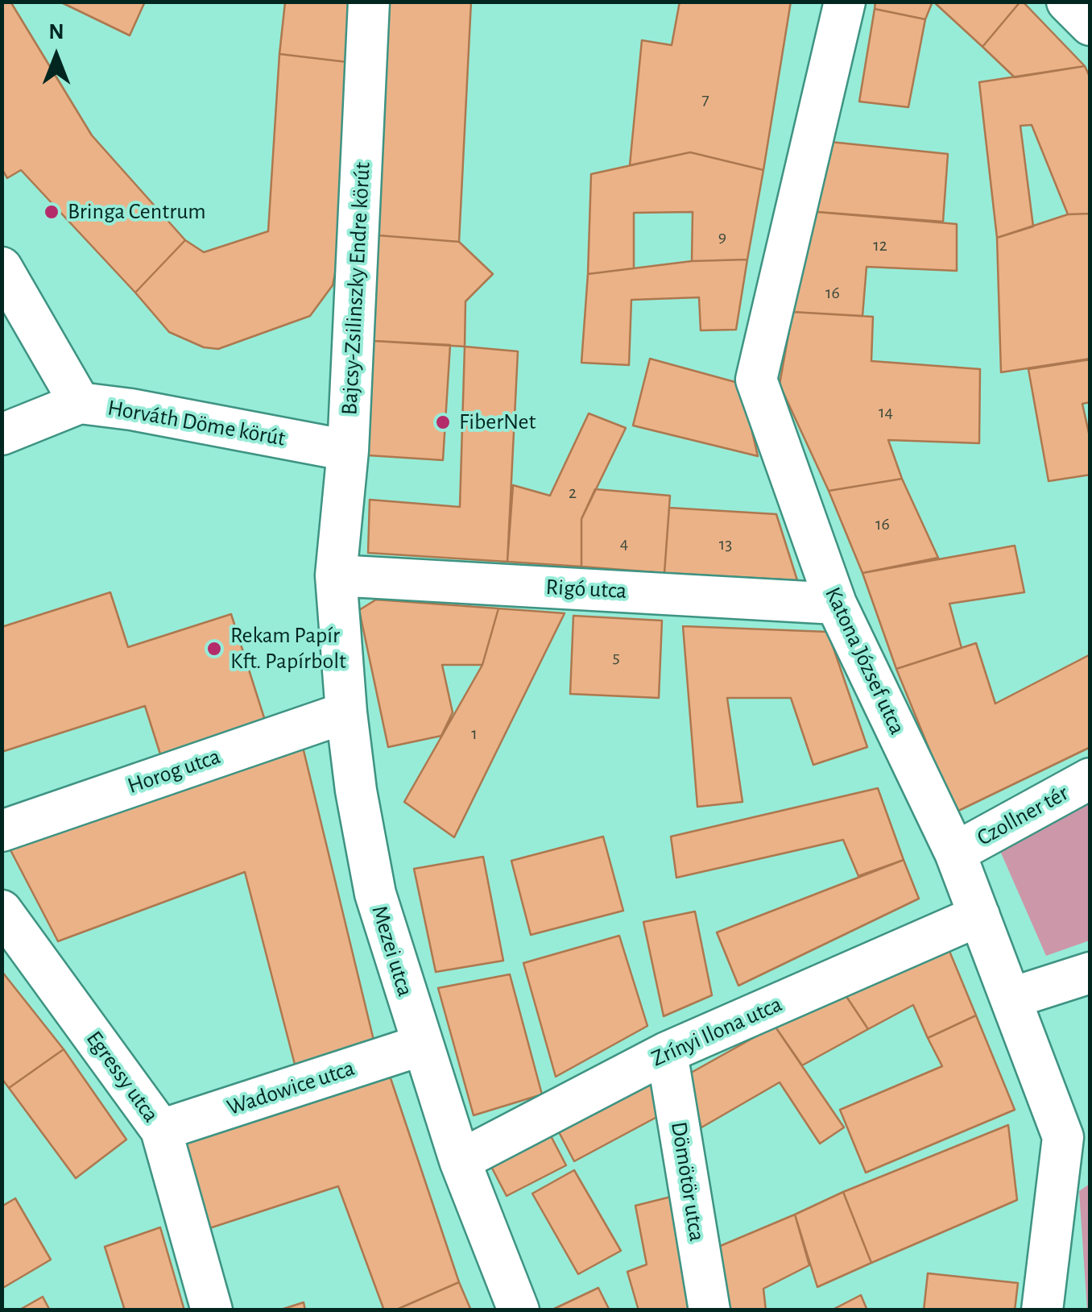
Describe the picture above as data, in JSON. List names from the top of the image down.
{
  "streets": {
    "street": [
      "Bajcsy-Zsilinszky Endre körút",
      "Horváth Döme körút",
      "Rigó utca",
      "Katona József utca",
      "Horog utca",
      "Czollner tér",
      "Mezei utca",
      "Zrínyi Ilona utca",
      "Egressy utca",
      "Wadowice utca",
      "Dömötör utca"
    ]
  },
  "crossings": [
    ["Bajcsy-Zsilinszky Endre körút", "Horváth Döme körút"],
    ["Bajcsy-Zsilinszky Endre körút", "Rigó utca"],
    ["Bajcsy-Zsilinszky Endre körút", "Mezei utca"],
    ["Rigó utca", "Katona József utca"],
    ["Rigó utca", "Mezei utca"],
    ["Katona József utca", "Czollner tér"],
    ["Katona József utca", "Zrínyi Ilona utca"],
    ["Horog utca", "Mezei utca"],
    ["Mezei utca", "Zrínyi Ilona utca"],
    ["Mezei utca", "Wadowice utca"],
    ["Zrínyi Ilona utca", "Dömötör utca"],
    ["Egressy utca", "Wadowice utca"]
  ],
  "places": ["Bringa Centrum", "FiberNet", "Rekam Papír Kft. Papírbolt"],
  "house_numbers": [
    "7",
    "9",
    "12",
    "16",
    "14",
    "2",
    "16",
    "4",
    "13",
    "5",
    "1"
  ],
  "north": "top"
}
